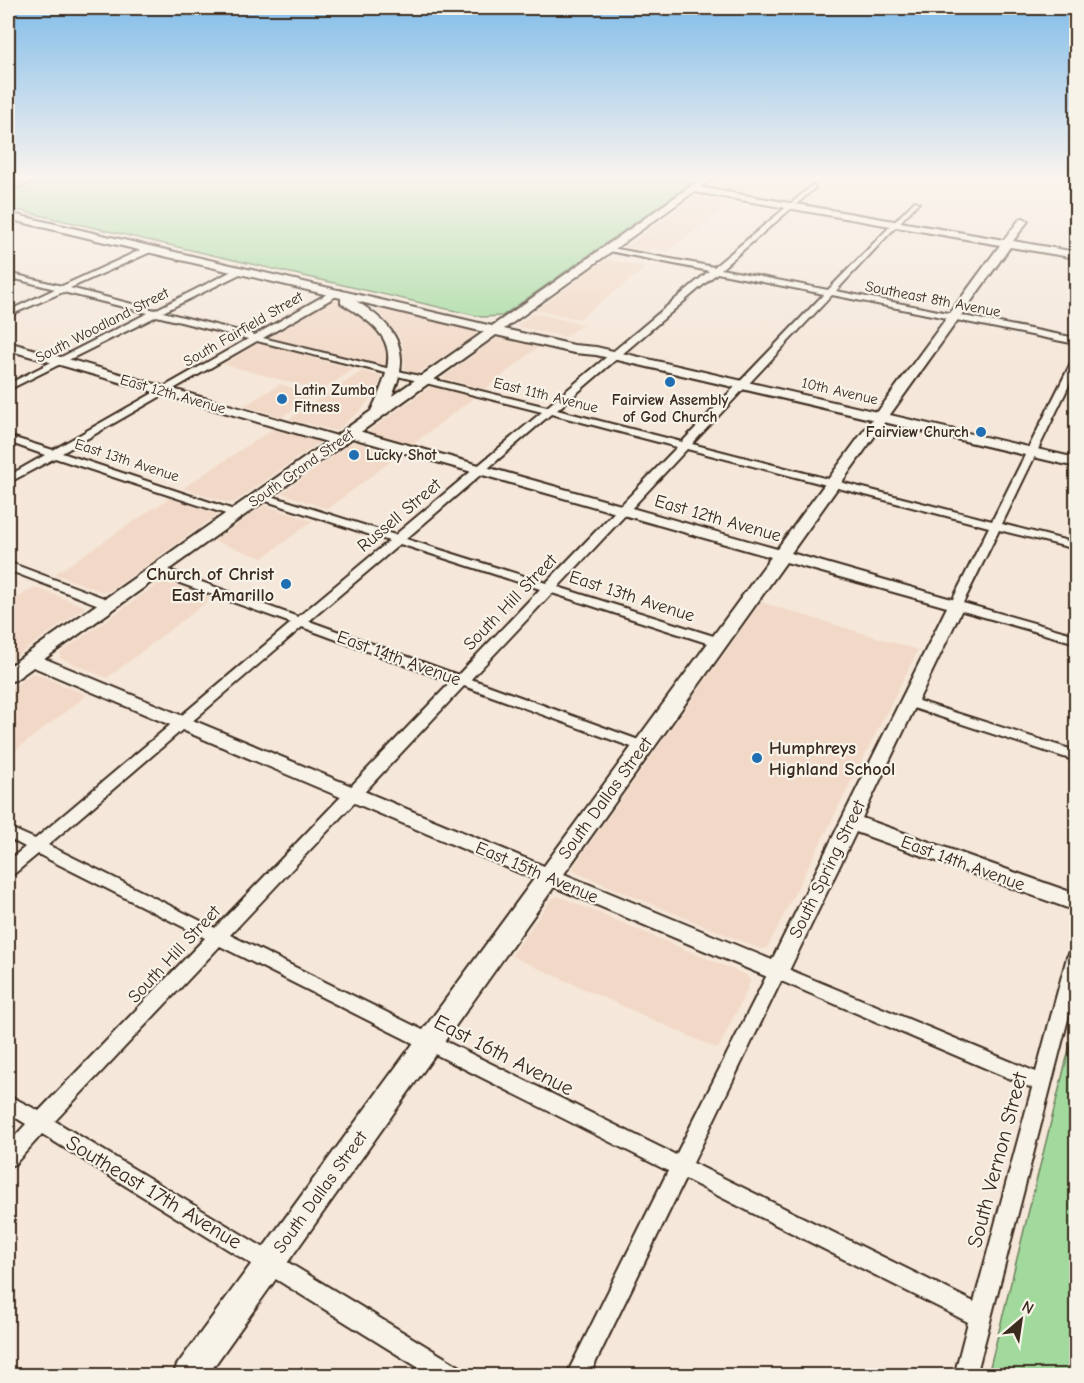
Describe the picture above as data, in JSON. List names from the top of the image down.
{
  "streets": {
    "main road": ["10th Avenue", "South Grand Street"],
    "street": [
      "Southeast 8th Avenue",
      "South Woodland Street",
      "South Fairfield Street",
      "East 12th Avenue",
      "East 11th Avenue",
      "East 13th Avenue",
      "Russell Street",
      "South Hill Street",
      "East 14th Avenue",
      "South Dallas Street",
      "South Spring Street",
      "East 15th Avenue",
      "East 16th Avenue",
      "South Vernon Street",
      "Southeast 17th Avenue"
    ]
  },
  "crossings": [
    ["Southeast 8th Avenue", "South Grand Street"],
    ["Southeast 8th Avenue", "Russell Street"],
    ["Southeast 8th Avenue", "South Hill Street"],
    ["Southeast 8th Avenue", "South Dallas Street"],
    ["South Woodland Street", "East 12th Avenue"],
    ["South Woodland Street", "East 11th Avenue"],
    ["South Fairfield Street", "East 12th Avenue"],
    ["South Fairfield Street", "East 11th Avenue"],
    ["South Fairfield Street", "East 13th Avenue"],
    ["10th Avenue", "South Grand Street"],
    ["10th Avenue", "Russell Street"],
    ["10th Avenue", "South Hill Street"],
    ["10th Avenue", "South Dallas Street"],
    ["10th Avenue", "South Spring Street"],
    ["East 12th Avenue", "South Grand Street"],
    ["East 12th Avenue", "Russell Street"],
    ["East 12th Avenue", "South Hill Street"],
    ["East 12th Avenue", "South Dallas Street"],
    ["East 12th Avenue", "South Spring Street"],
    ["East 11th Avenue", "South Grand Street"],
    ["East 11th Avenue", "Russell Street"],
    ["East 11th Avenue", "South Hill Street"],
    ["East 11th Avenue", "South Dallas Street"],
    ["East 11th Avenue", "South Spring Street"],
    ["East 13th Avenue", "South Grand Street"],
    ["East 13th Avenue", "Russell Street"],
    ["East 13th Avenue", "South Hill Street"],
    ["East 13th Avenue", "South Dallas Street"],
    ["South Grand Street", "East 14th Avenue"],
    ["South Grand Street", "East 15th Avenue"],
    ["Russell Street", "East 14th Avenue"],
    ["Russell Street", "East 15th Avenue"],
    ["Russell Street", "East 16th Avenue"],
    ["South Hill Street", "East 14th Avenue"],
    ["South Hill Street", "East 15th Avenue"],
    ["South Hill Street", "East 16th Avenue"],
    ["South Hill Street", "Southeast 17th Avenue"],
    ["East 14th Avenue", "South Dallas Street"],
    ["East 14th Avenue", "South Spring Street"],
    ["South Dallas Street", "East 15th Avenue"],
    ["South Dallas Street", "East 16th Avenue"],
    ["South Dallas Street", "Southeast 17th Avenue"],
    ["South Spring Street", "East 15th Avenue"],
    ["South Spring Street", "East 16th Avenue"],
    ["East 15th Avenue", "South Vernon Street"],
    ["East 16th Avenue", "South Vernon Street"]
  ],
  "places": [
    "Fairview Assembly of God Church",
    "Latin Zumba Fitness",
    "Fairview Church",
    "Lucky Shot",
    "Church of Christ East Amarillo",
    "Humphreys Highland School"
  ],
  "north": "top right"
}
